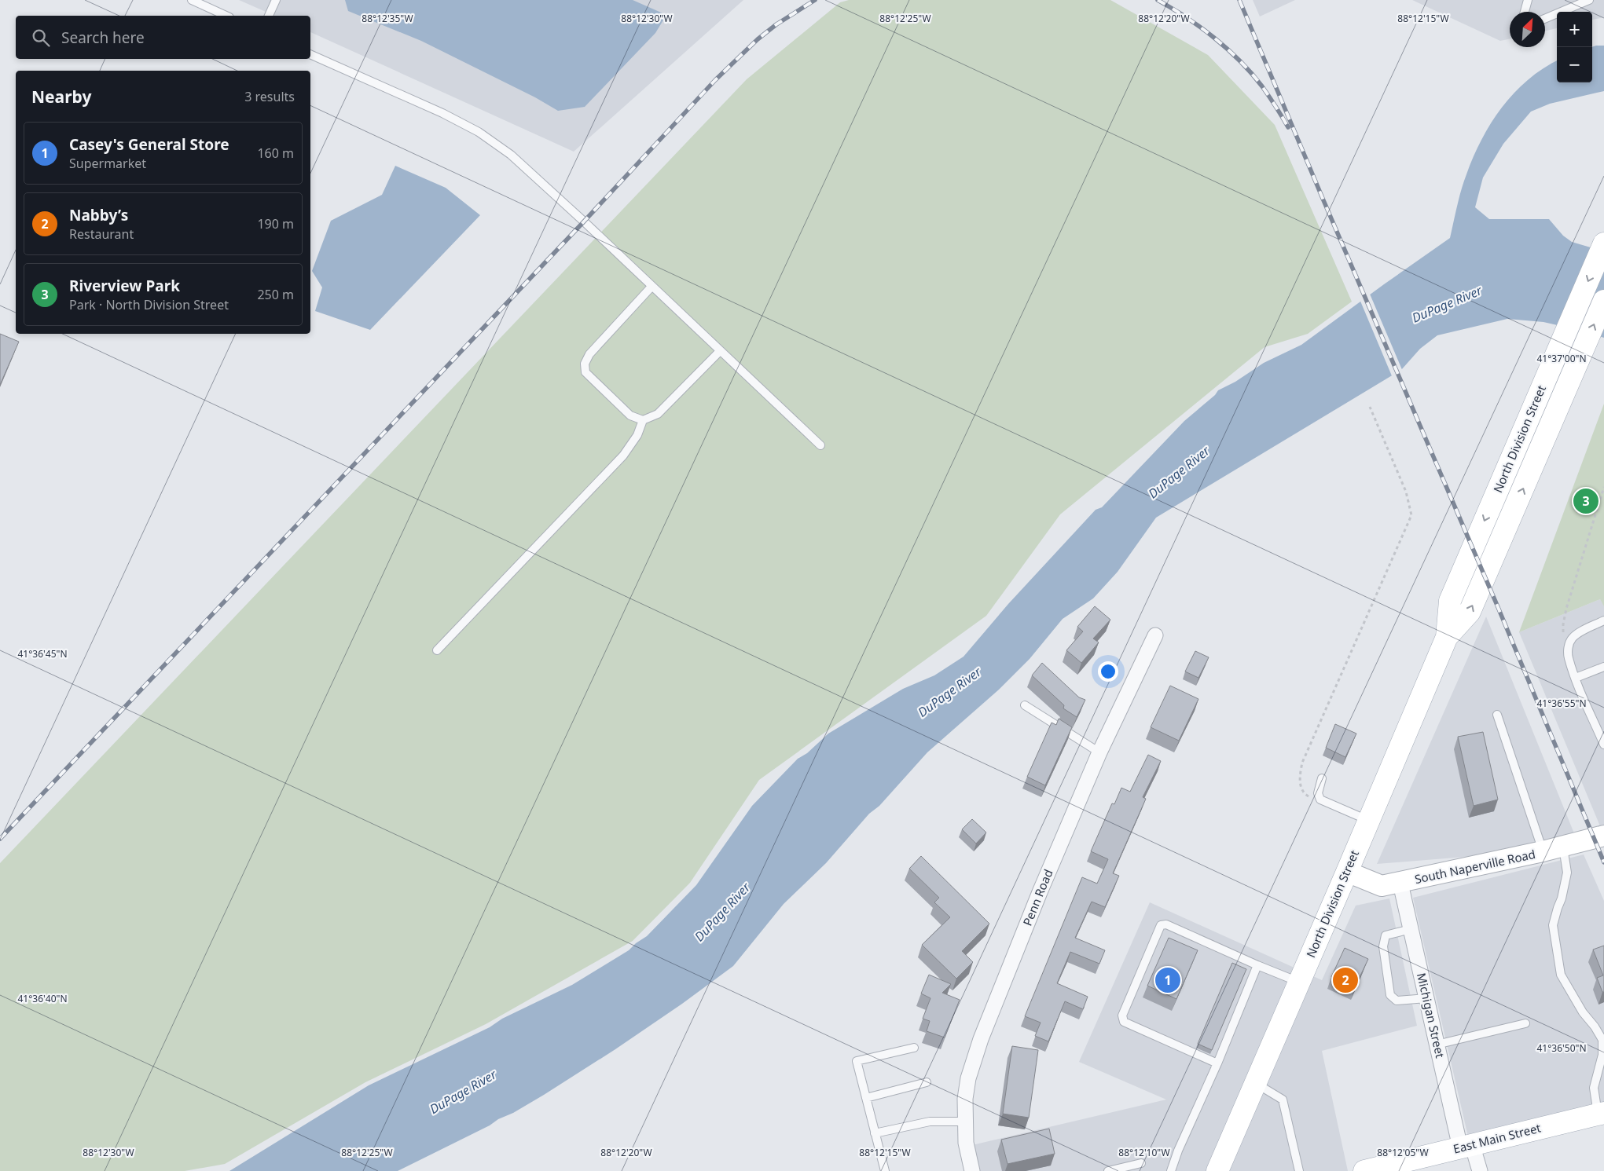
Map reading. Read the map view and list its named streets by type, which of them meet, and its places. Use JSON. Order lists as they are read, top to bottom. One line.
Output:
{"streets":{"main road":["North Division Street","South Naperville Road","East Main Street"],"street":["Penn Road","Michigan Street"]},"crossings":[["North Division Street","South Naperville Road"],["South Naperville Road","Michigan Street"],["Michigan Street","East Main Street"]],"water":["DuPage River"],"north":"top right","page":{"map_buttons":["+","−"],"search":"Search here","heading":["Nearby","3 results"],"list":[{"mark":"1","name":"Casey's General Store","note":"Supermarket","value":"160 m"},{"mark":"2","name":"Nabby’s","note":"Restaurant","value":"190 m"},{"mark":"3","name":"Riverview Park","note":"Park · North Division Street","value":"250 m"}],"pins":["3","1","2"]},"coordinates":["88°12'35\"W","88°12'30\"W","88°12'25\"W","88°12'20\"W","88°12'15\"W","41°37'00\"N","41°36'45\"N","41°36'55\"N","41°36'40\"N","41°36'50\"N","88°12'10\"W","88°12'05\"W"]}
